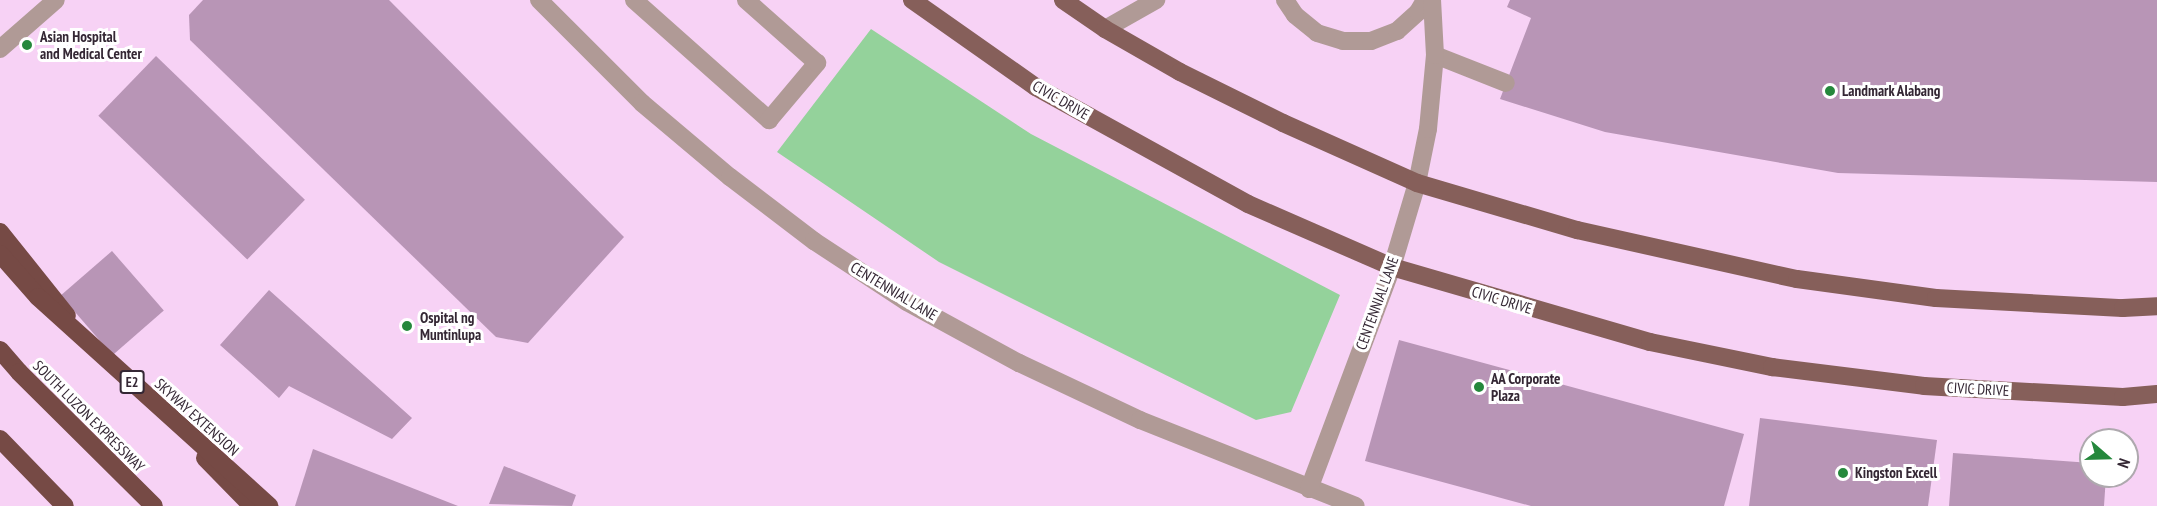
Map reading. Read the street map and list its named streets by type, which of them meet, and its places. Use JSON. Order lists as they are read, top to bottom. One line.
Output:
{"streets":{"highway":["E2","SOUTH LUZON EXPRESSWAY","SKYWAY EXTENSION"],"main road":["CIVIC DRIVE"],"street":["CENTENNIAL LANE"]},"crossings":[["CIVIC DRIVE","CENTENNIAL LANE"]],"places":["Asian Hospital and Medical Center","Landmark Alabang","Ospital ng Muntinlupa","AA Corporate Plaza","Kingston Excell"],"north":"right"}
